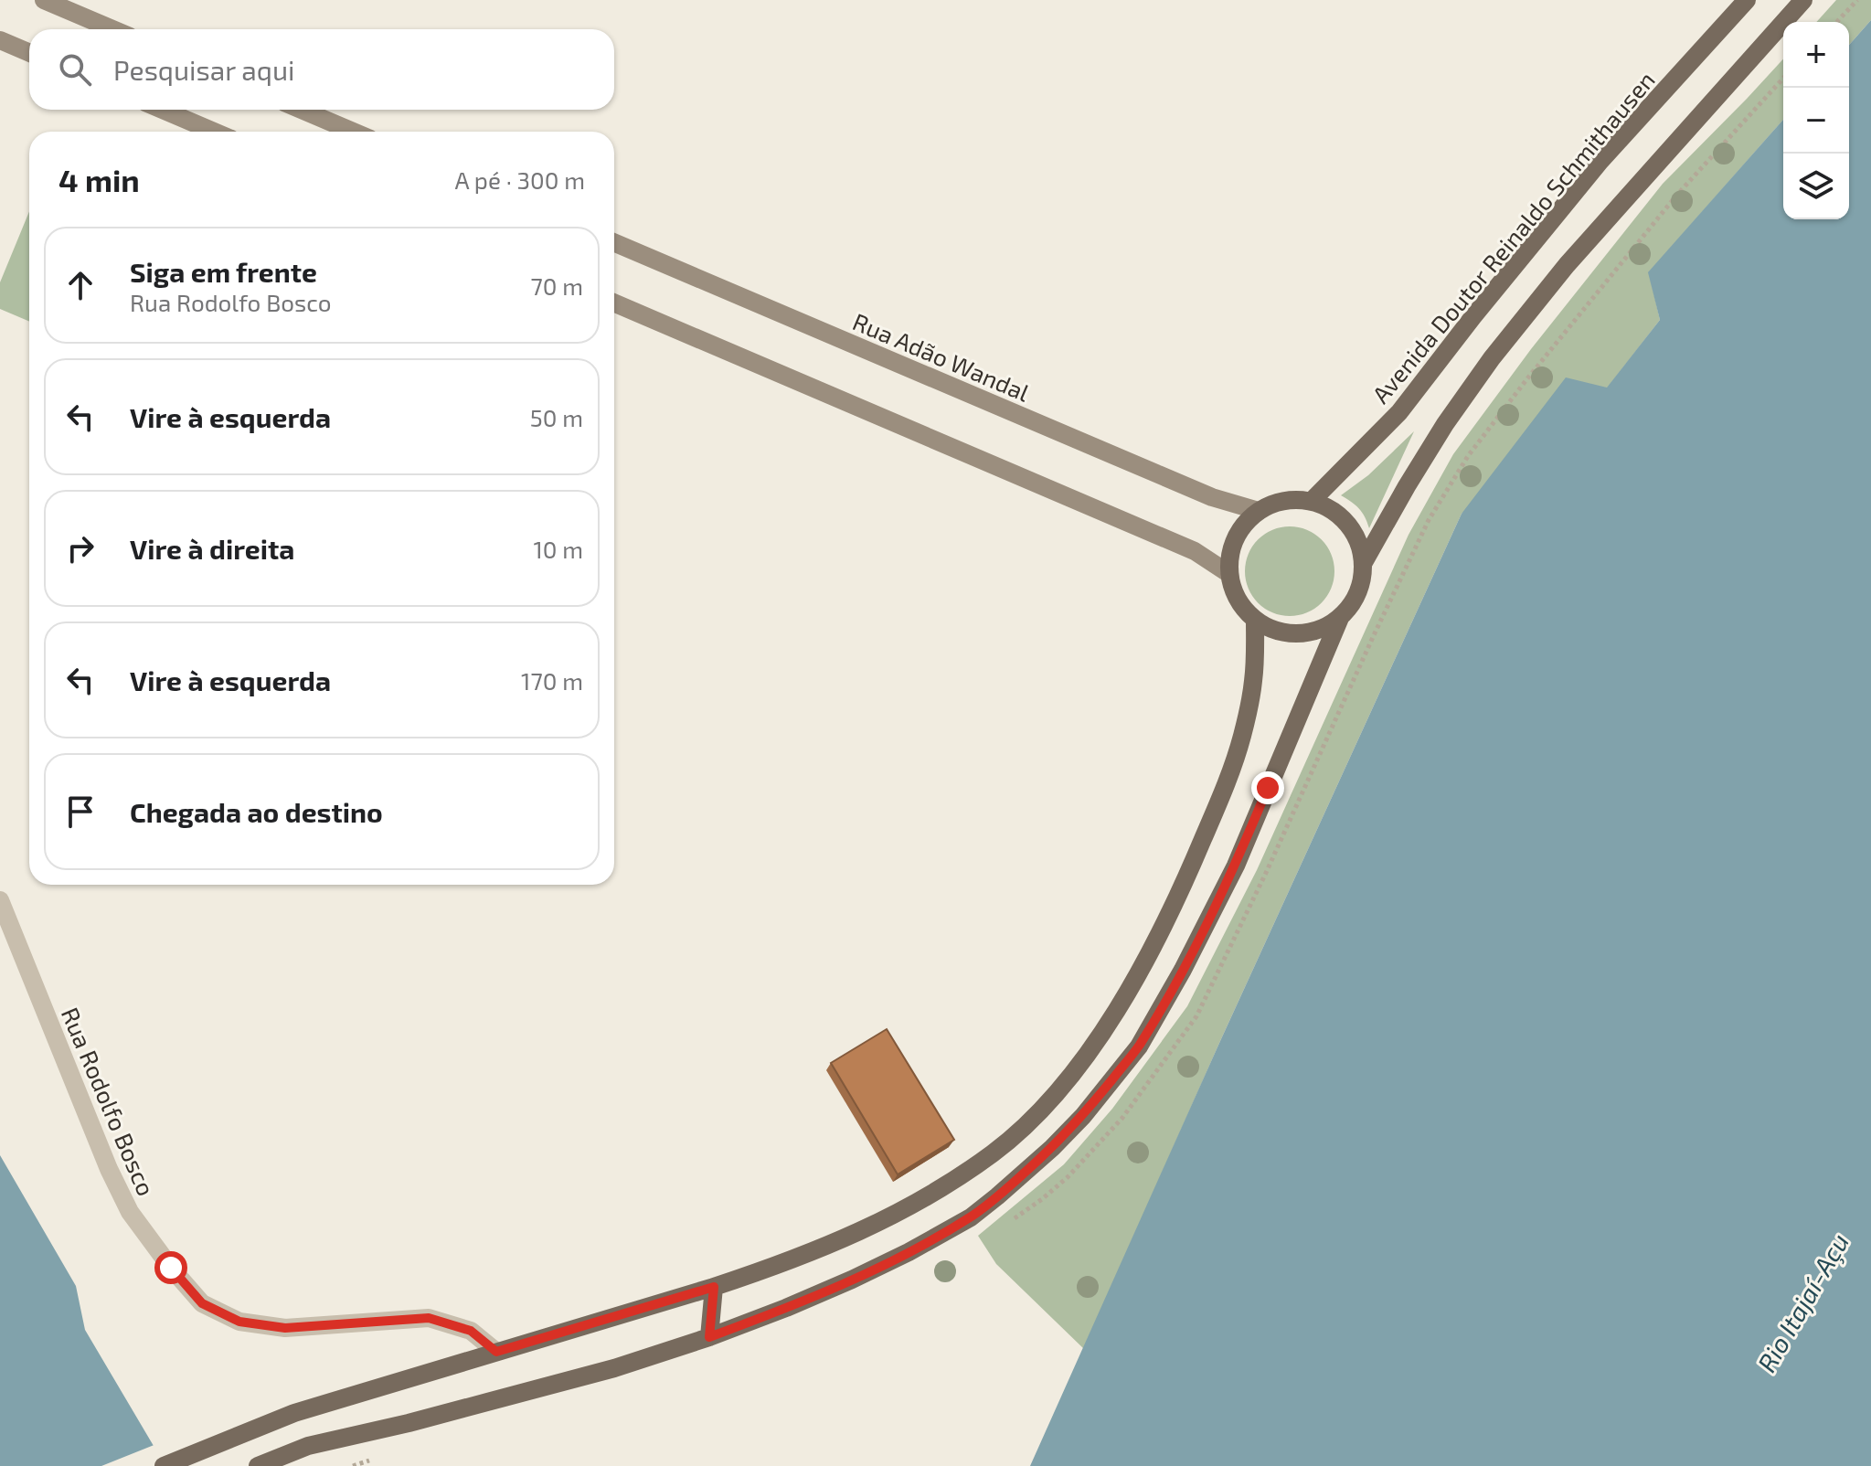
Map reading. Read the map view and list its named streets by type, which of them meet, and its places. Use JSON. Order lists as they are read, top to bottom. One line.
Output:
{"streets":{"main road":["Avenida Doutor Reinaldo Schmithausen","Rua Adão Wandal"],"street":["Rua Rodolfo Bosco"]},"crossings":[["Avenida Doutor Reinaldo Schmithausen","Rua Adão Wandal"]],"water":["Rio Itajaí-Açu"],"page":{"map_buttons":["+","−"],"search":"Pesquisar aqui","heading":["4 min","A pé · 300 m"],"list":[["Siga em frente","Rua Rodolfo Bosco","70 m"],["Vire à esquerda","50 m"],["Vire à direita","10 m"],["Vire à esquerda","170 m"],"Chegada ao destino"]}}
